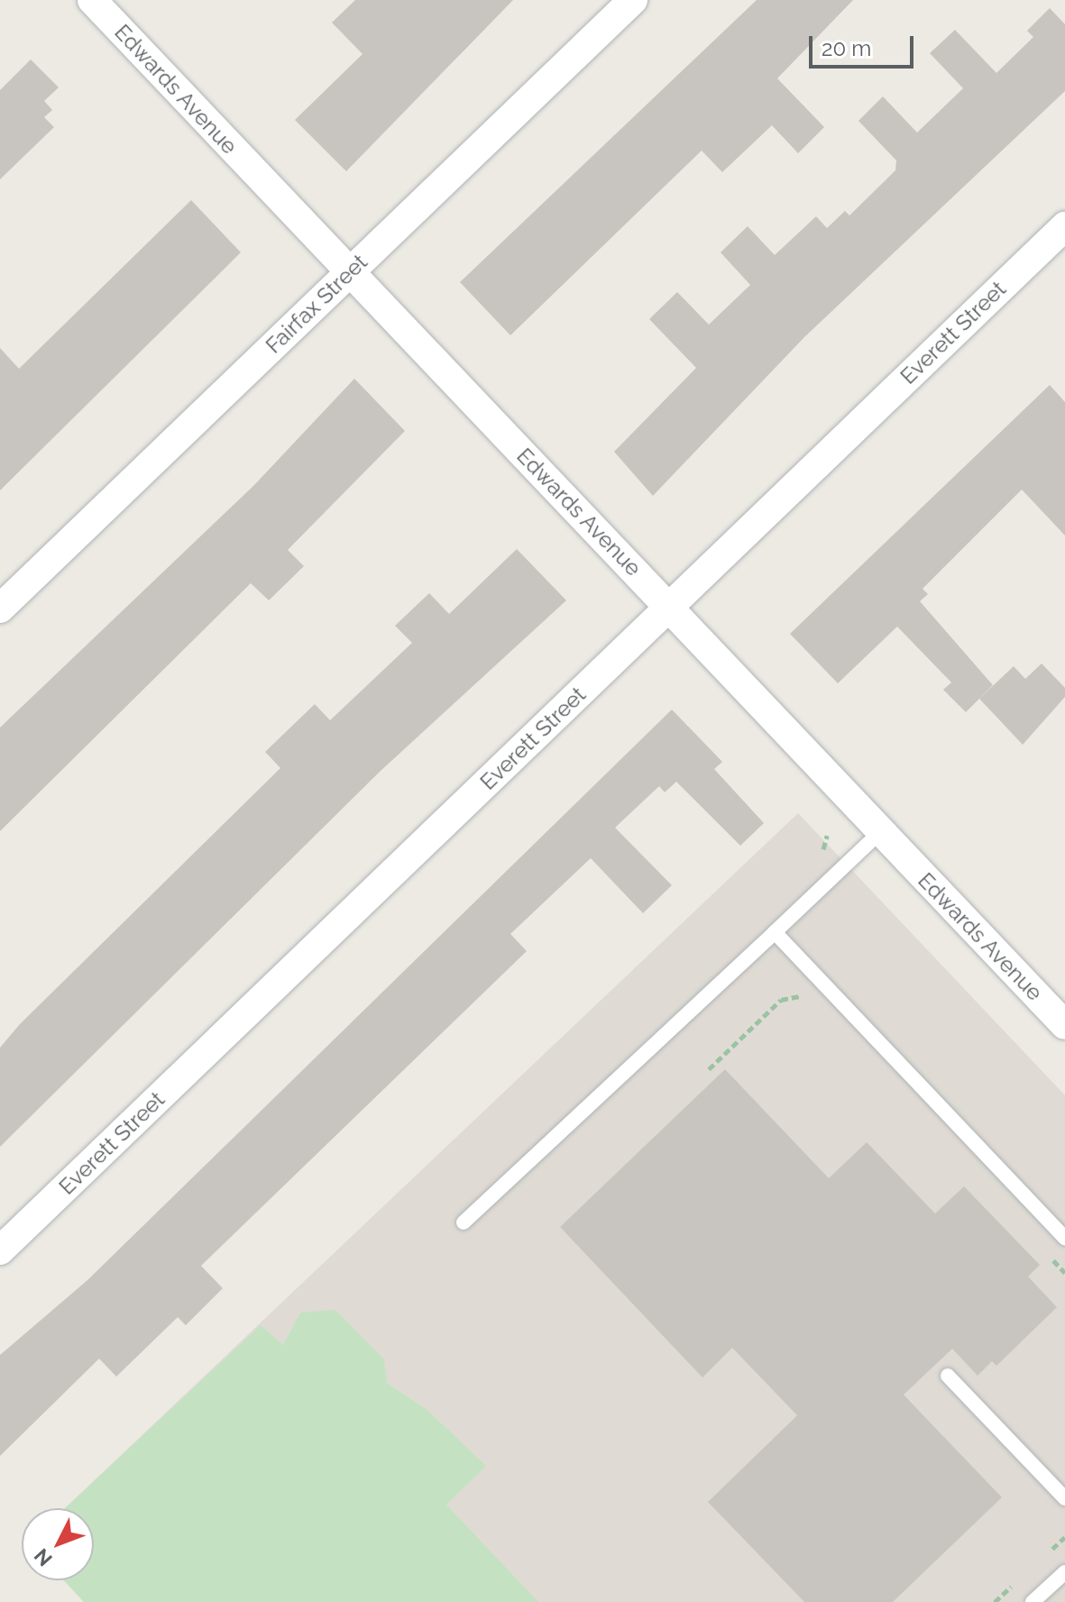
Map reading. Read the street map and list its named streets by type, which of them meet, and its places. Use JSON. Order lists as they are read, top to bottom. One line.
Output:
{"streets":{"street":["Edwards Avenue","Fairfax Street","Everett Street"]},"crossings":[["Edwards Avenue","Fairfax Street"],["Edwards Avenue","Everett Street"]],"scale_bar":"20 m","north":"bottom left"}
